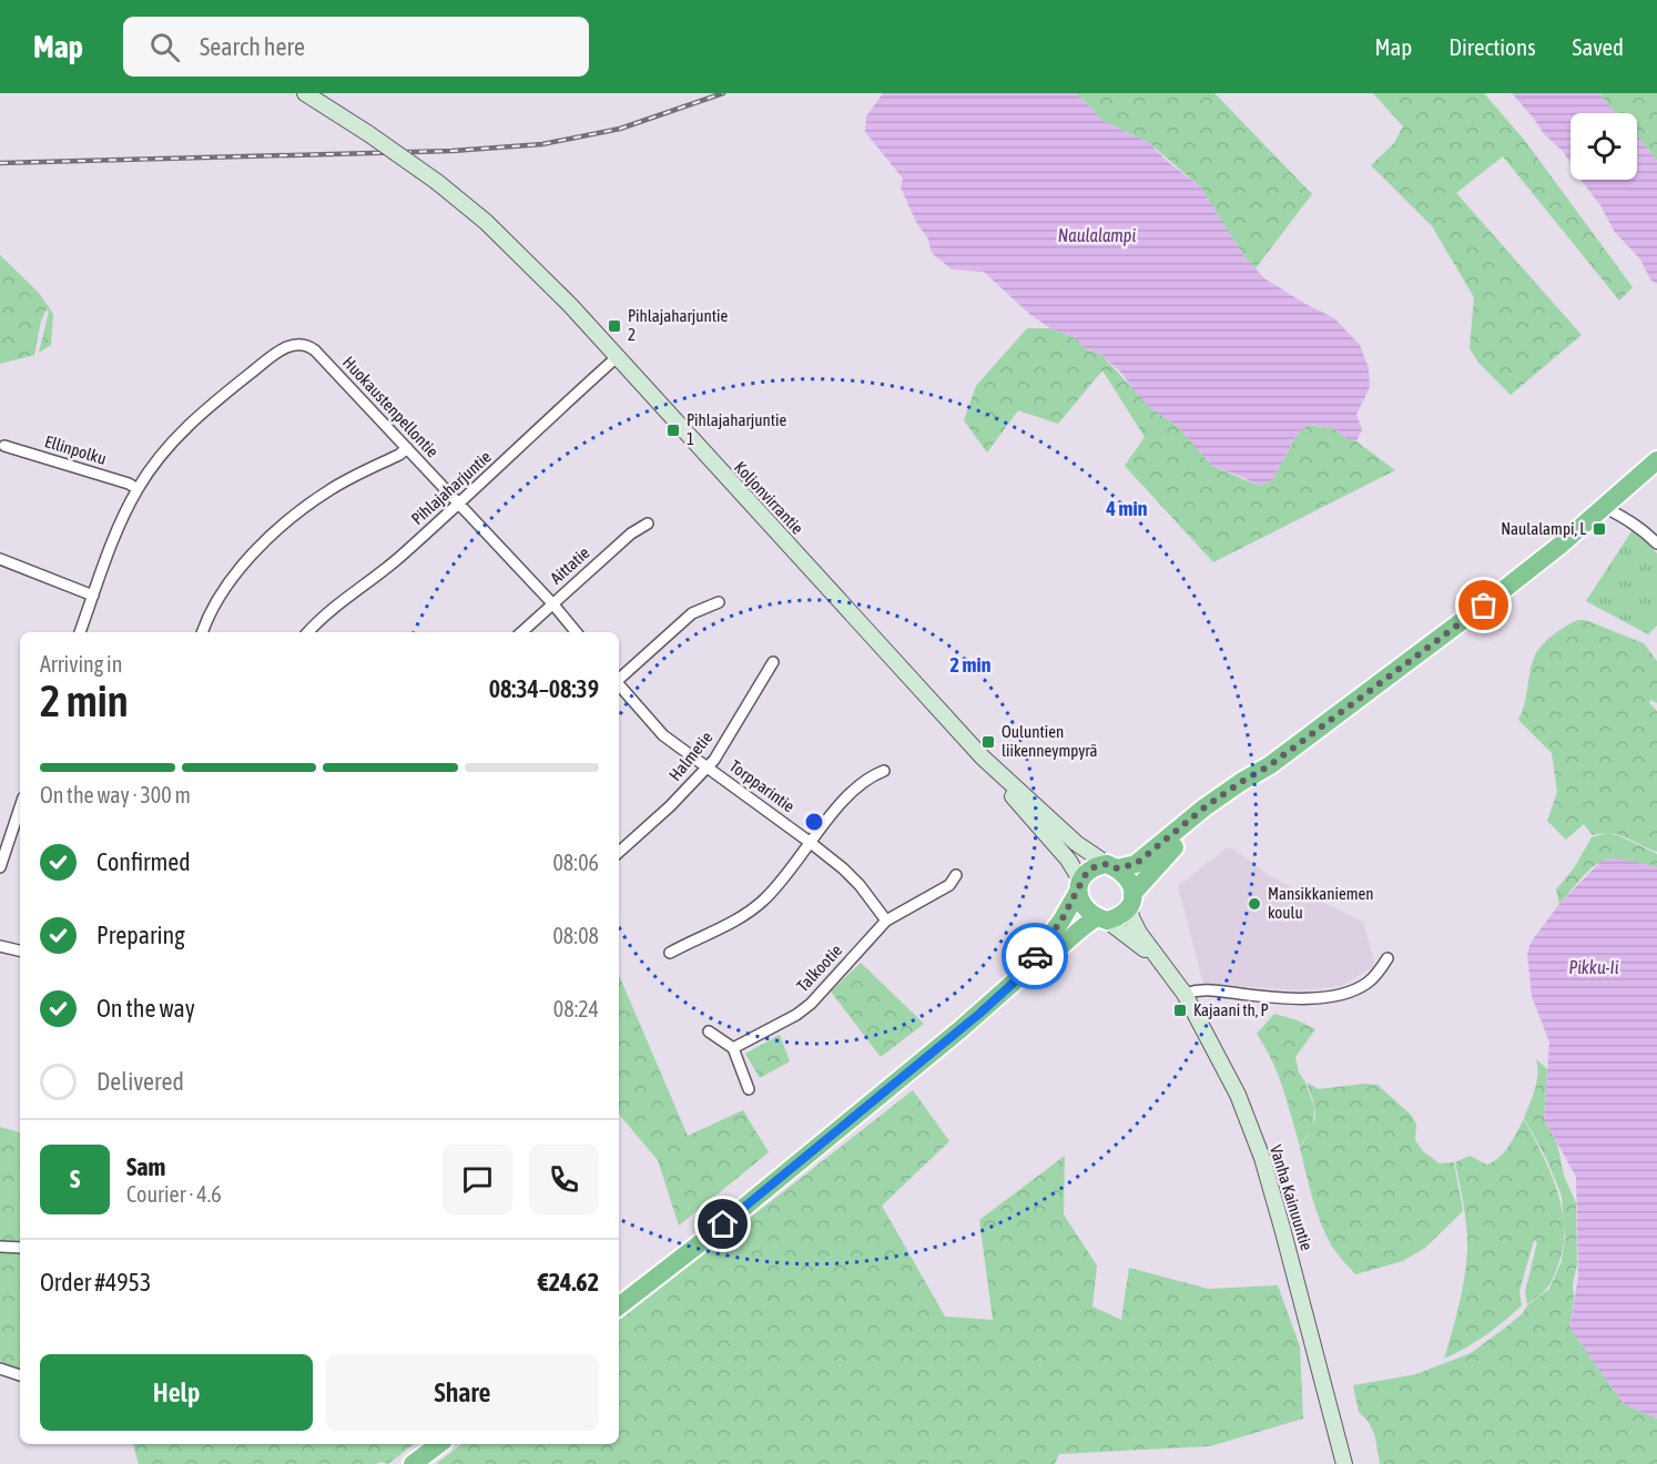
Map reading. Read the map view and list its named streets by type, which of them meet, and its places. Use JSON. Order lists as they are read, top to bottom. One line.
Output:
{"streets":{"main road":["Koljonvirrantie","Vanha Kainuuntie"],"street":["Huokaustenpellontie","Ellinpolku","Pihlajaharjuntie","Aittatie","Halmetie","Torpparintie","Talkootie"]},"crossings":[["Huokaustenpellontie","Ellinpolku"],["Huokaustenpellontie","Pihlajaharjuntie"],["Pihlajaharjuntie","Koljonvirrantie"],["Koljonvirrantie","Vanha Kainuuntie"],["Halmetie","Torpparintie"],["Torpparintie","Talkootie"]],"water":["Naulalampi","Pikku-Ii"],"places":{"transit":["Pihlajaharjuntie 2","Pihlajaharjuntie 1","Naulalampi, L","Ouluntien liikenneympyrä","Kajaani th, P"],"other":["Mansikkaniemen koulu"]},"page":{"header":"Map","search":"Search here","nav":["Map","Directions","Saved"],"heading":["2 min","Arriving in","08:34–08:39"],"panel":["Sam","Courier · 4.6","Order #4953","€24.62"],"bar":"On the way · 300 m","list":[["Confirmed","08:06"],["Preparing","08:08"],["On the way","08:24"],"Delivered"],"round":"S","buttons":["Help","Share"]},"rings":["4 min","2 min"]}
